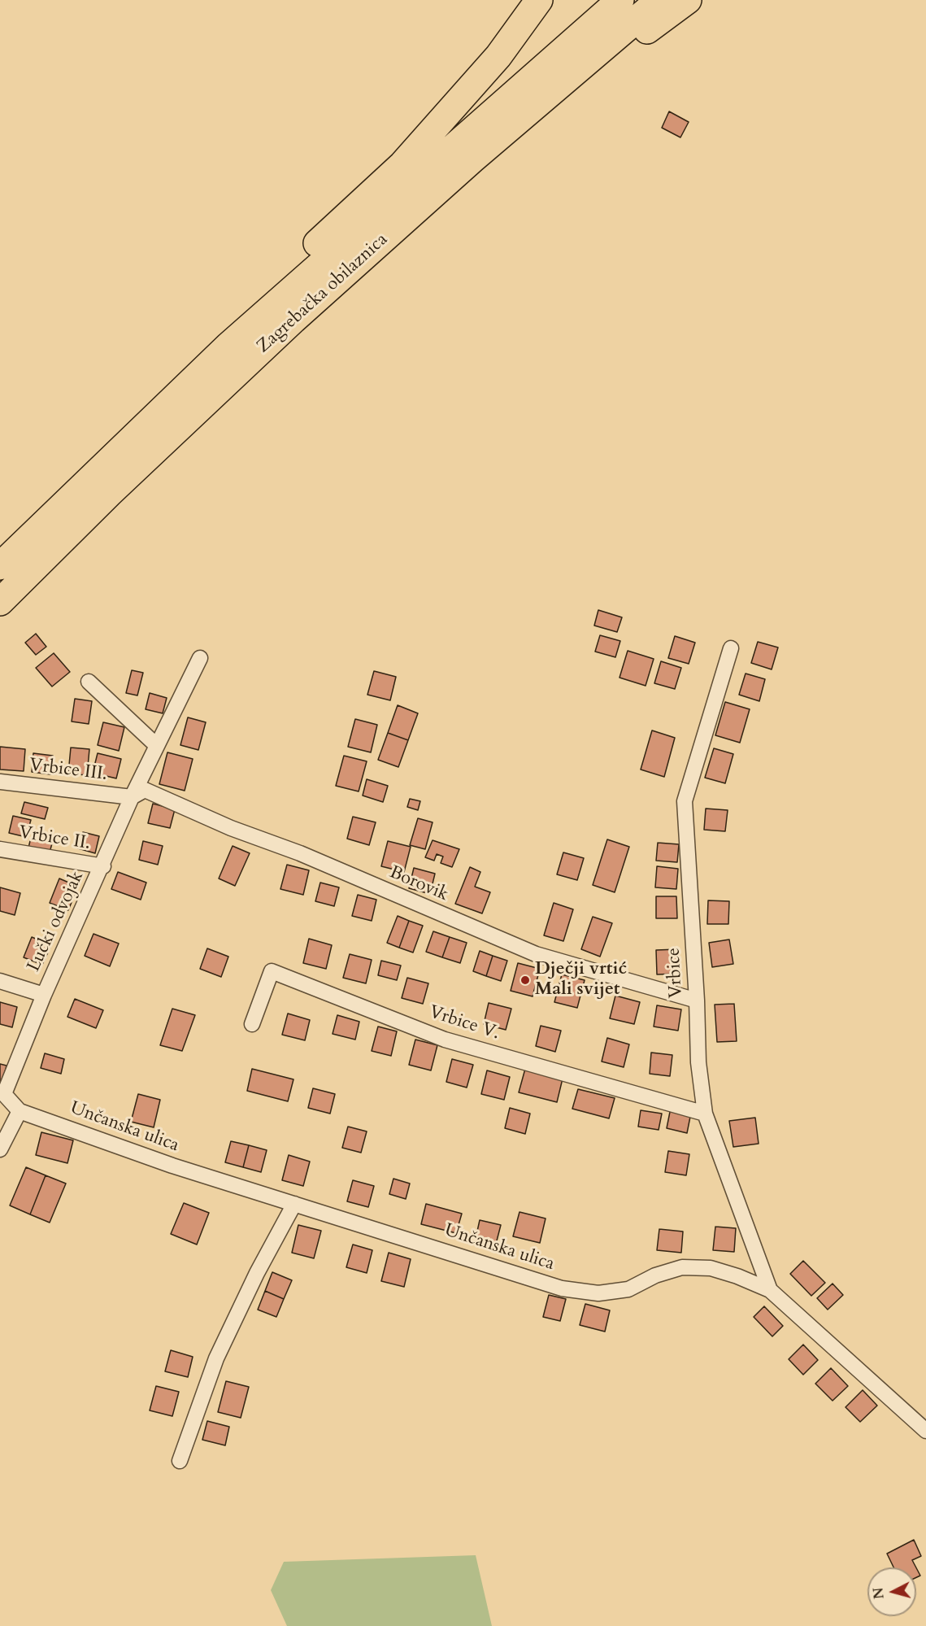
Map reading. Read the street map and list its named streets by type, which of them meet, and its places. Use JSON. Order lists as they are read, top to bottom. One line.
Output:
{"streets":{"highway":["Zagrebačka obilaznica"],"street":["Vrbice III.","Vrbice II.","Borovik","Lučki odvojak","Vrbice","Vrbice V.","Unčanska ulica"]},"crossings":[["Vrbice III.","Borovik"],["Vrbice III.","Lučki odvojak"],["Vrbice II.","Lučki odvojak"],["Borovik","Lučki odvojak"],["Borovik","Vrbice"],["Lučki odvojak","Unčanska ulica"],["Vrbice","Vrbice V."],["Vrbice","Unčanska ulica"]],"places":["Dječji vrtić Mali svijet"],"north":"left"}
